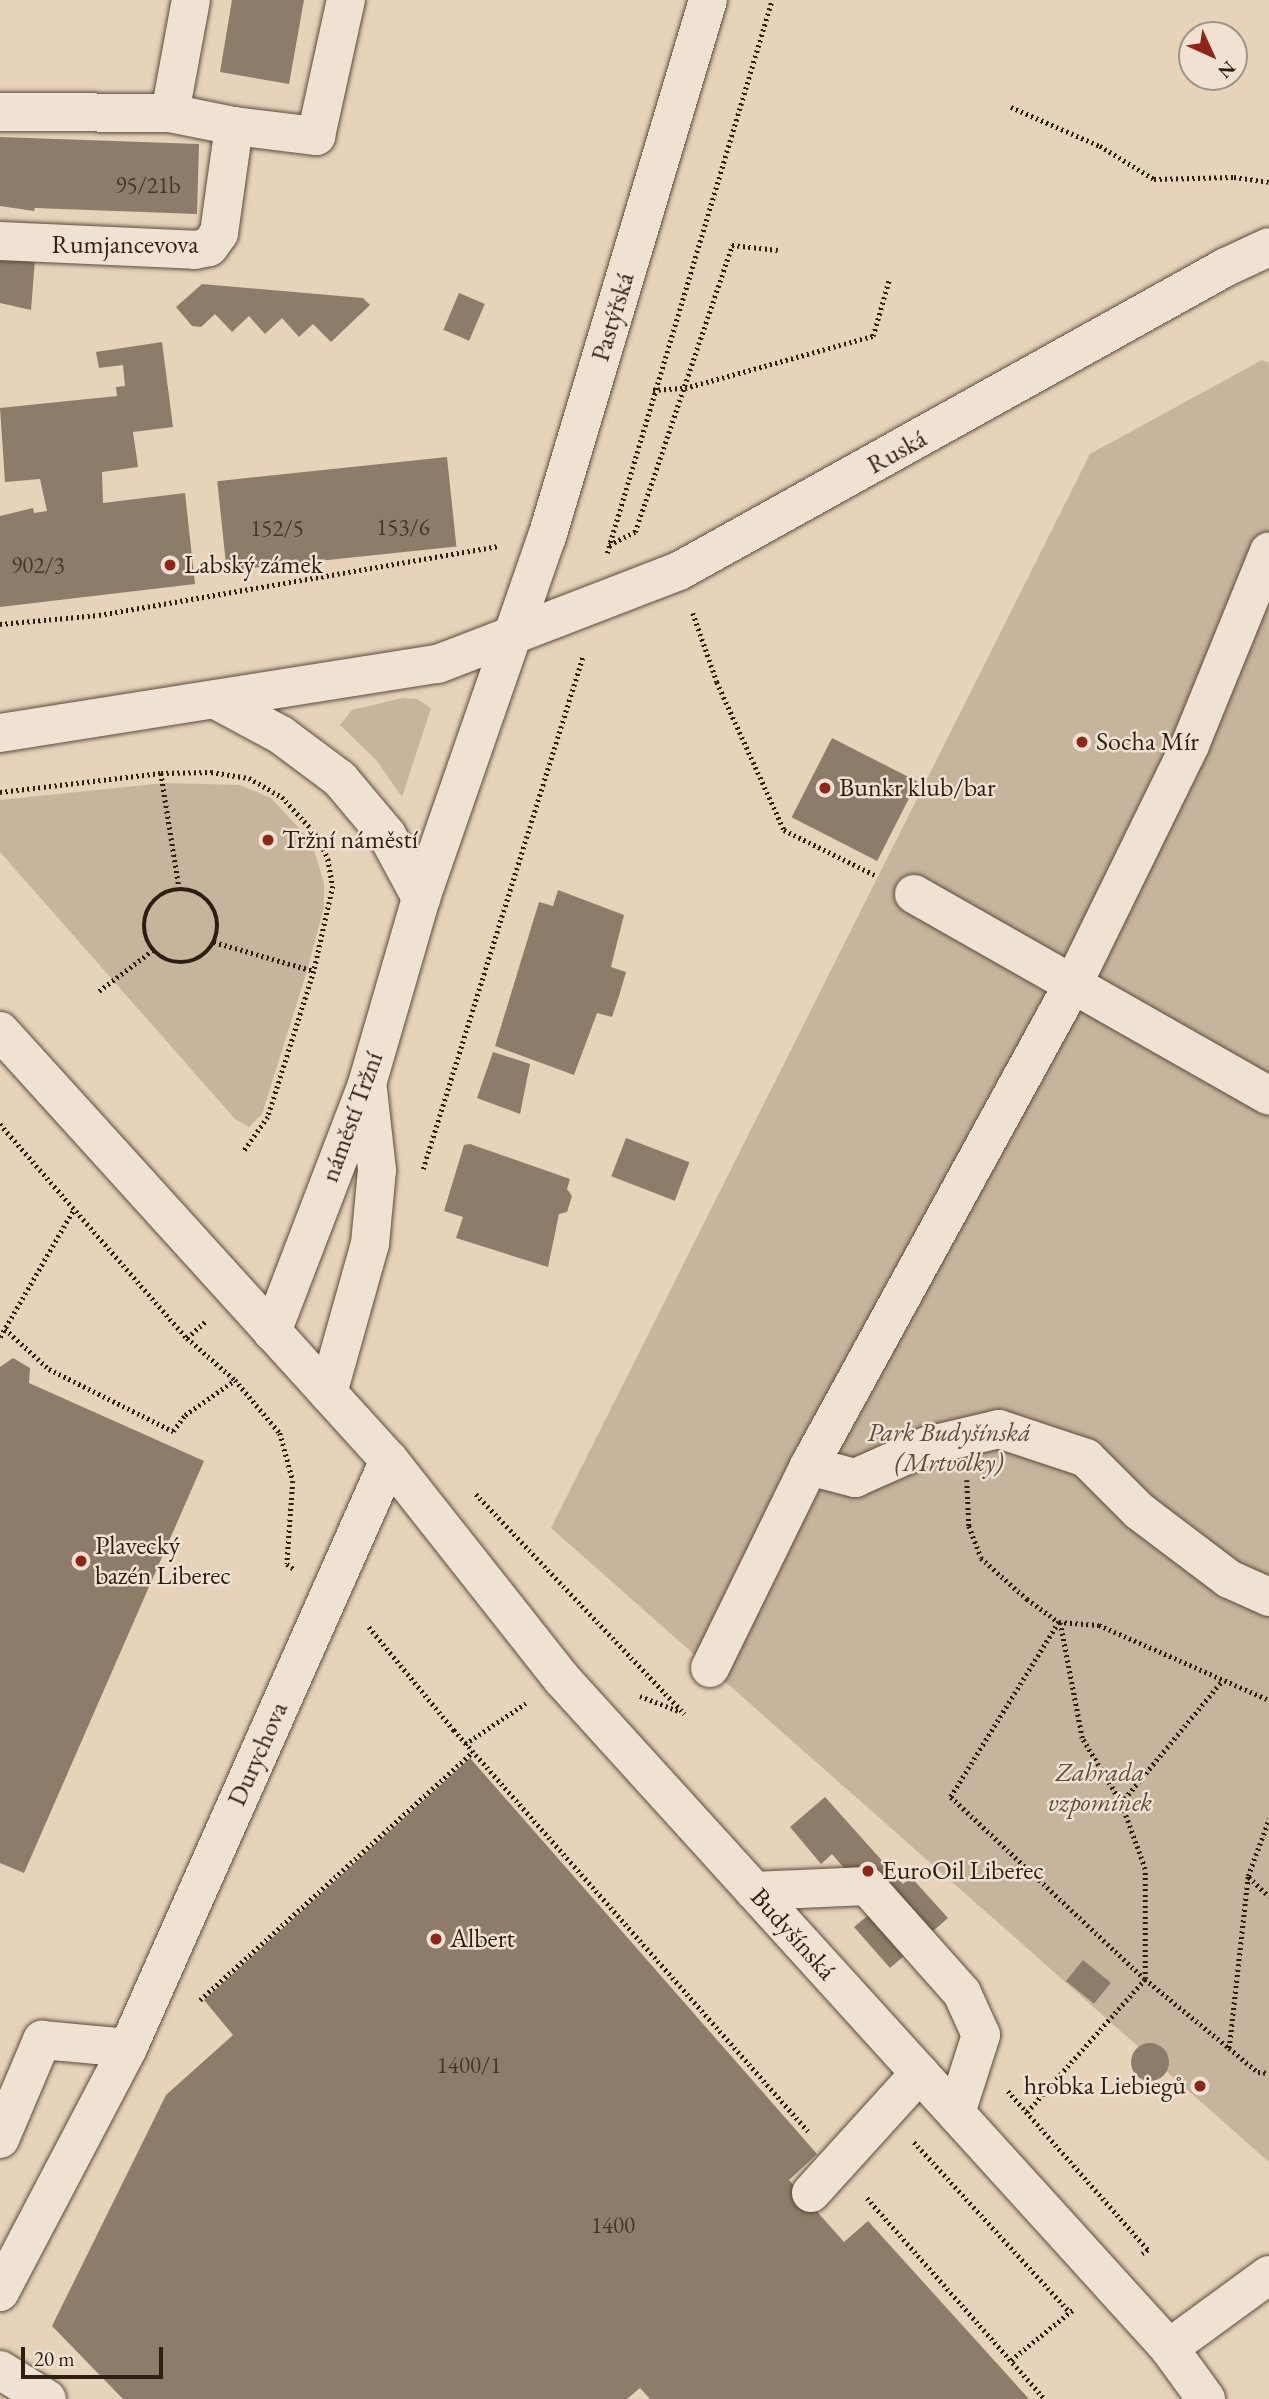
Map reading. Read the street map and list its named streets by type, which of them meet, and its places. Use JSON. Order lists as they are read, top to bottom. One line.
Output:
{"streets":{"street":["Rumjancevova","Pastýřská","Ruská","náměstí Tržní","Durychova","Budyšínská"]},"crossings":[["Pastýřská","Ruská"],["Pastýřská","náměstí Tržní"],["Ruská","náměstí Tržní"],["Durychova","Budyšínská"]],"parks":["Park Budyšínská (Mrtvolky)","Zahrada vzpomínek"],"places":["Labský zámek","Socha Mír","Bunkr klub/bar","Tržní náměstí","Plavecký bazén Liberec","EuroOil Liberec","Albert","hrobka Liebiegů"],"house_numbers":["95/21b","153/6","152/5","902/3","1400/1","1400"],"scale_bar":"20 m","north":"bottom right"}
